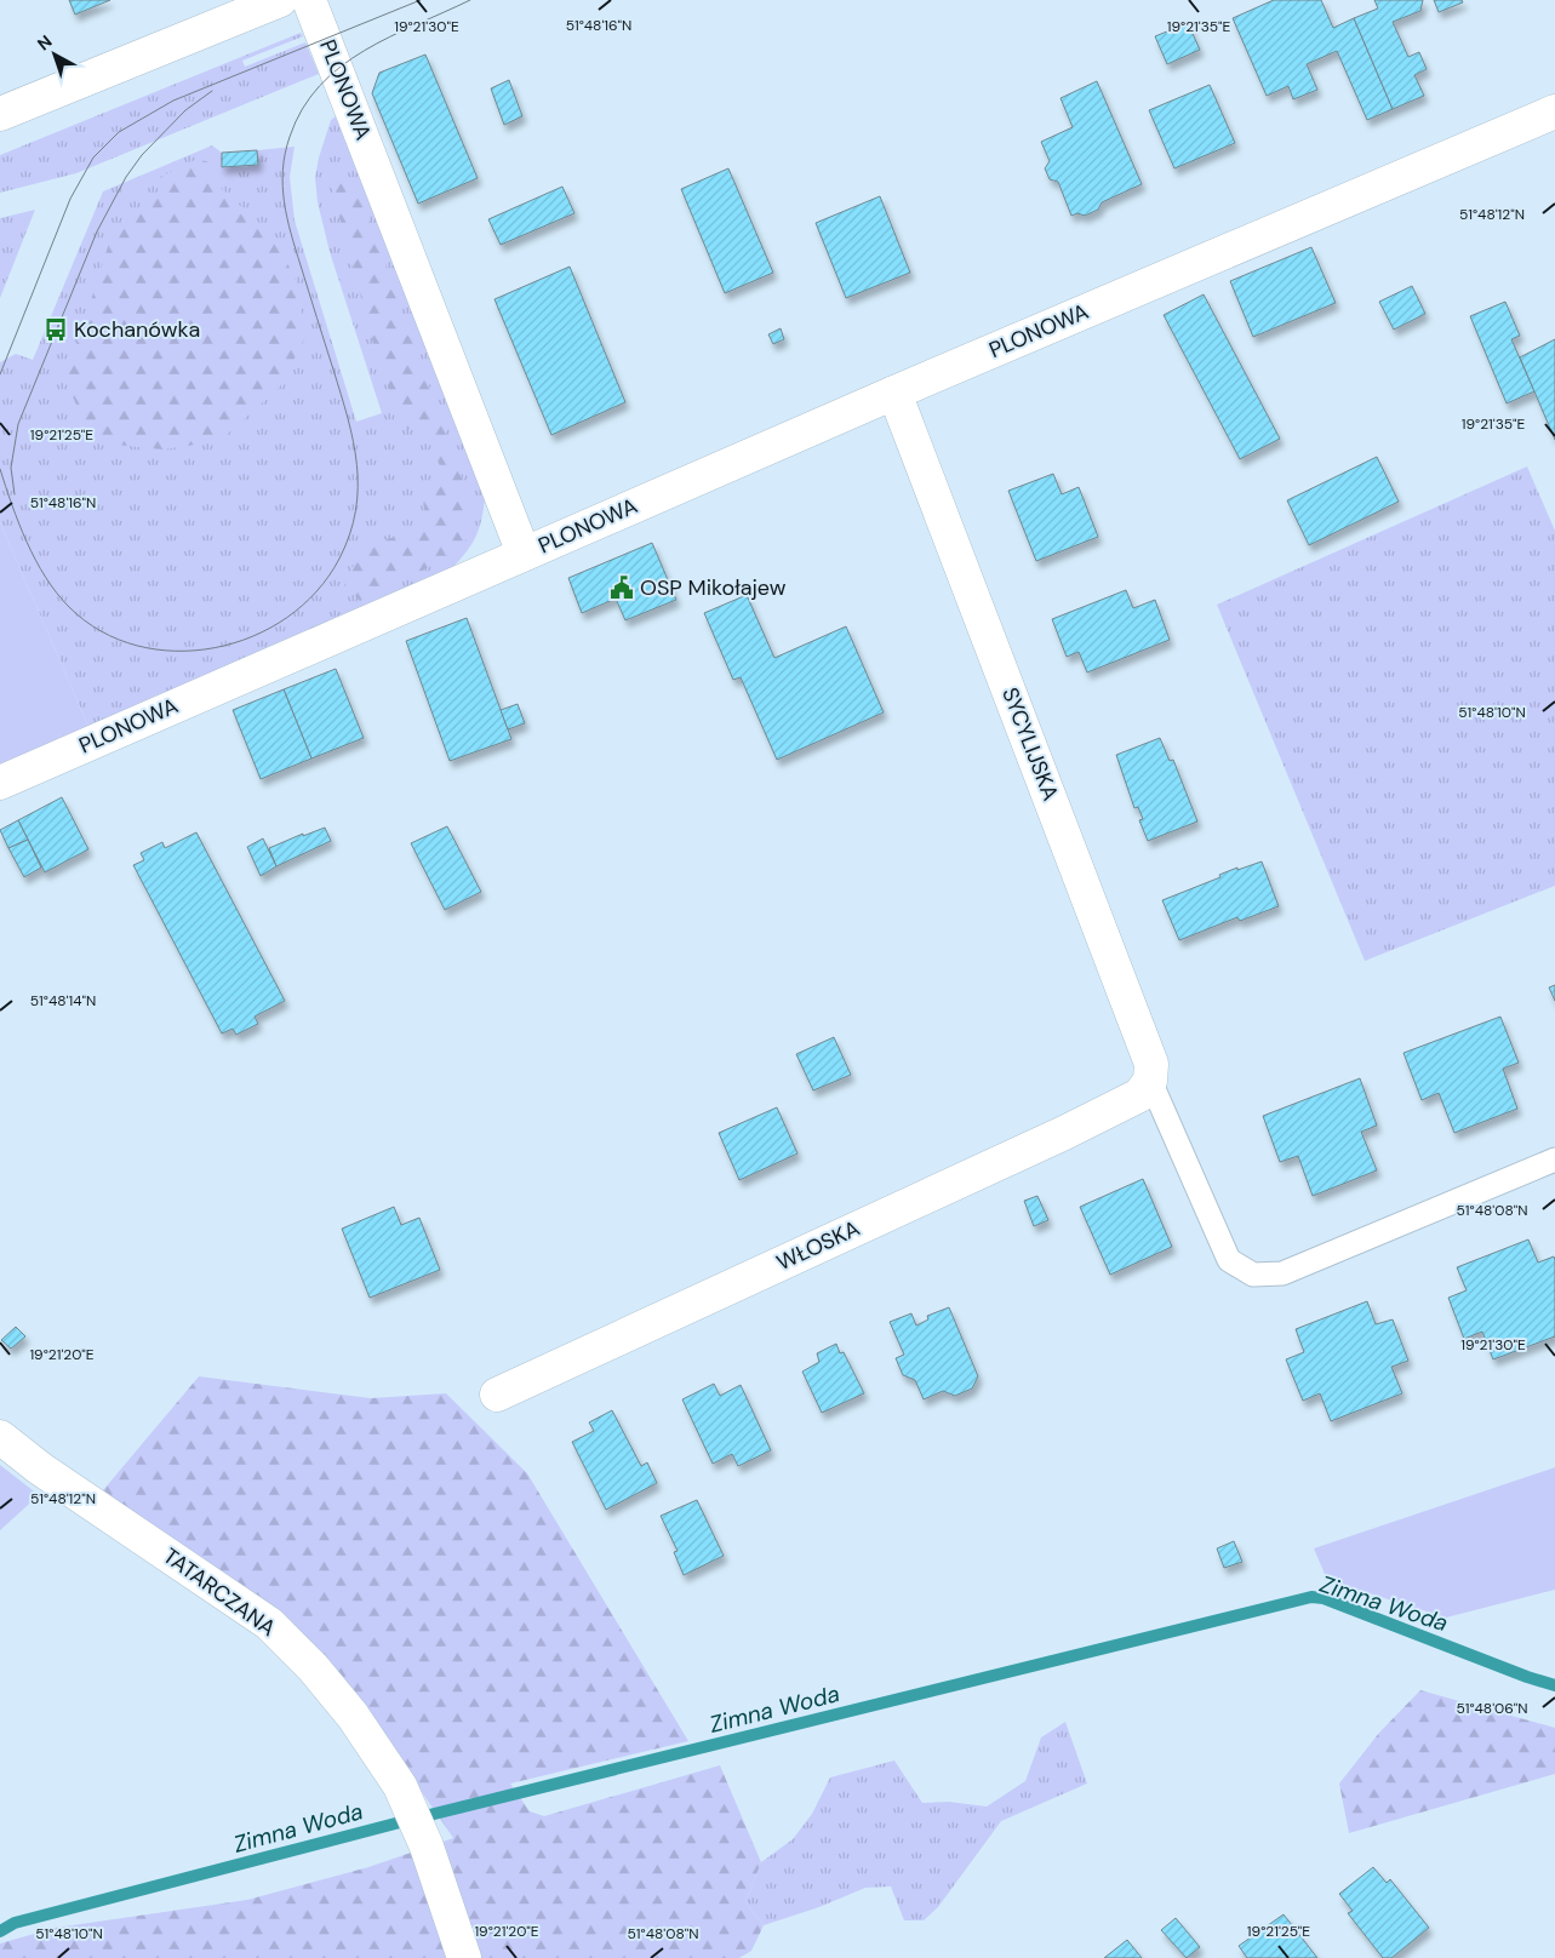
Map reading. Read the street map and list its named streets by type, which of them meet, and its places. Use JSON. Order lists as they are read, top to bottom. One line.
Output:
{"streets":{"street":["PLONOWA","SYCYLIJSKA","WŁOSKA","TATARCZANA"]},"crossings":[["PLONOWA","SYCYLIJSKA"],["SYCYLIJSKA","WŁOSKA"]],"water":["Zimna Woda"],"places":{"bus stop":["Kochanówka"],"public building":["OSP Mikołajew"]},"north":"top left","coordinates":["51°48'16\"N","19°21'35\"E","19°21'30\"E","51°48'12\"N","19°21'25\"E","51°48'10\"N","51°48'14\"N","51°48'08\"N","19°21'20\"E","51°48'06\"N"]}
